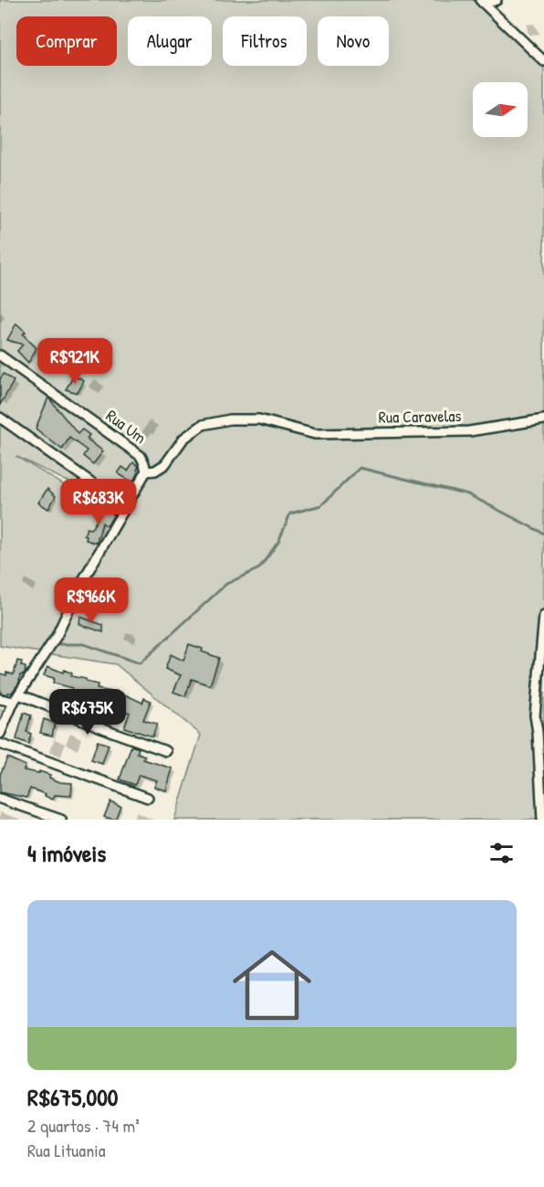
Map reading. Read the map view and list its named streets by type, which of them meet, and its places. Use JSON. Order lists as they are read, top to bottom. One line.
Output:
{"streets":{"street":["Rua Caravelas","Rua Um"]},"crossings":[["Rua Caravelas","Rua Um"]],"north":"right","page":{"chip":["Comprar","Alugar","Filtros","Novo"],"price":["R$921K","R$683K","R$966K","R$675K"],"heading":"4 imóveis","list":[{"name":"R$675,000","note":"2 quartos · 74 m² · Rua Lituania"}]}}
